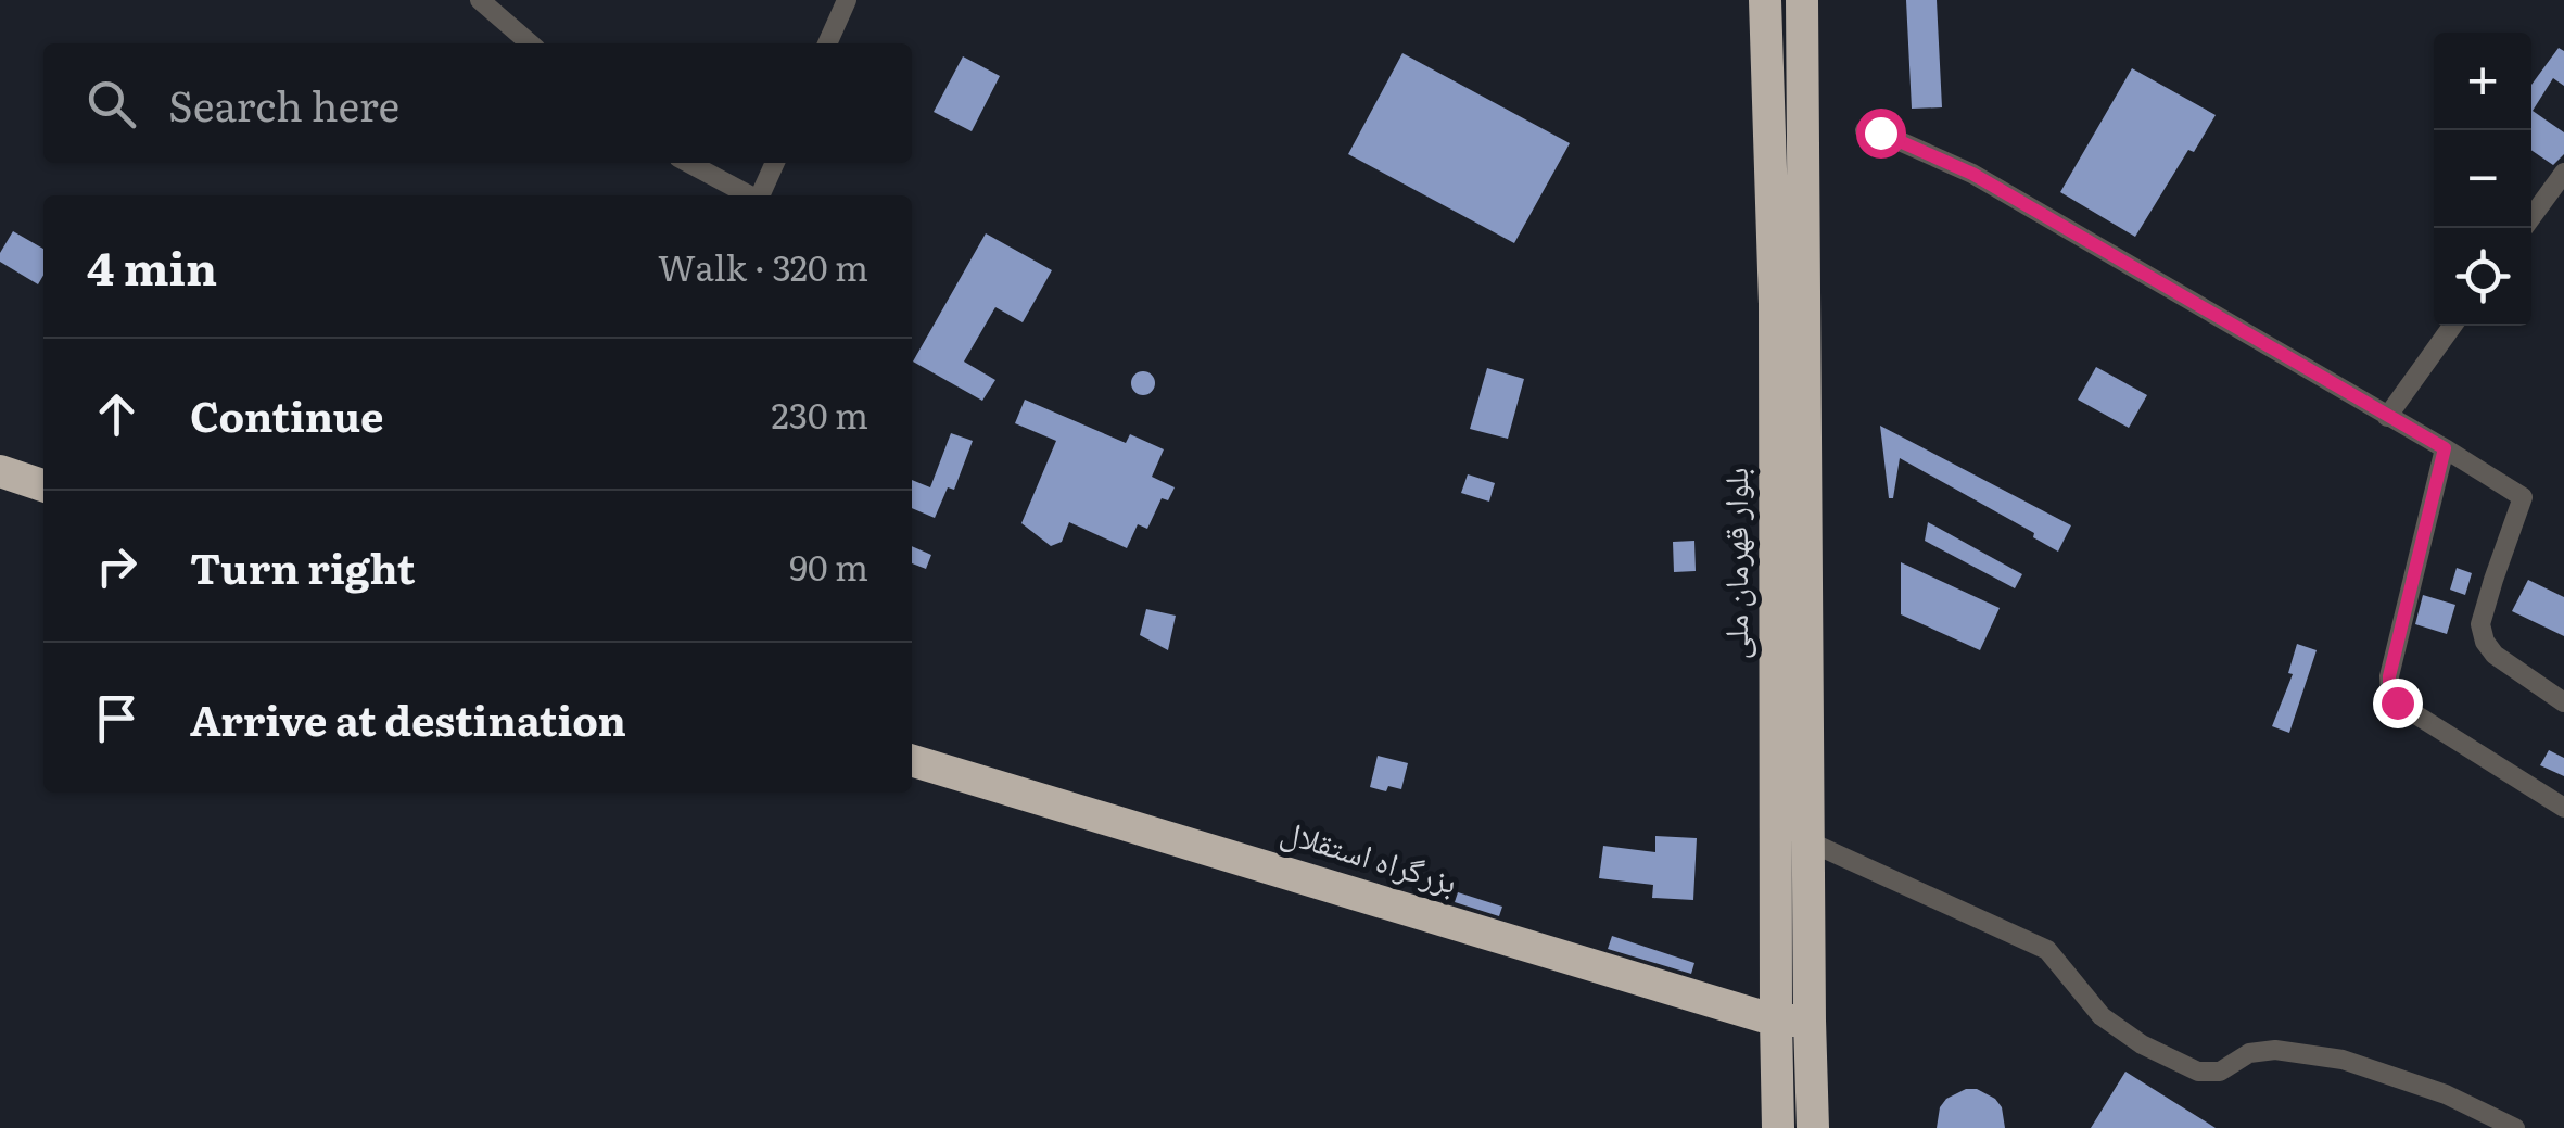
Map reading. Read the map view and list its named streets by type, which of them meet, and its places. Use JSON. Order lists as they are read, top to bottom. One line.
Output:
{"streets":{"highway":["بلوار قهرمان ملی","بزرگراه استقلال"]},"crossings":[["بلوار قهرمان ملی","بزرگراه استقلال"]],"page":{"map_buttons":["+","−"],"search":"Search here","heading":["4 min","Walk · 320 m"],"list":[["Continue","230 m"],["Turn right","90 m"],"Arrive at destination"]}}
